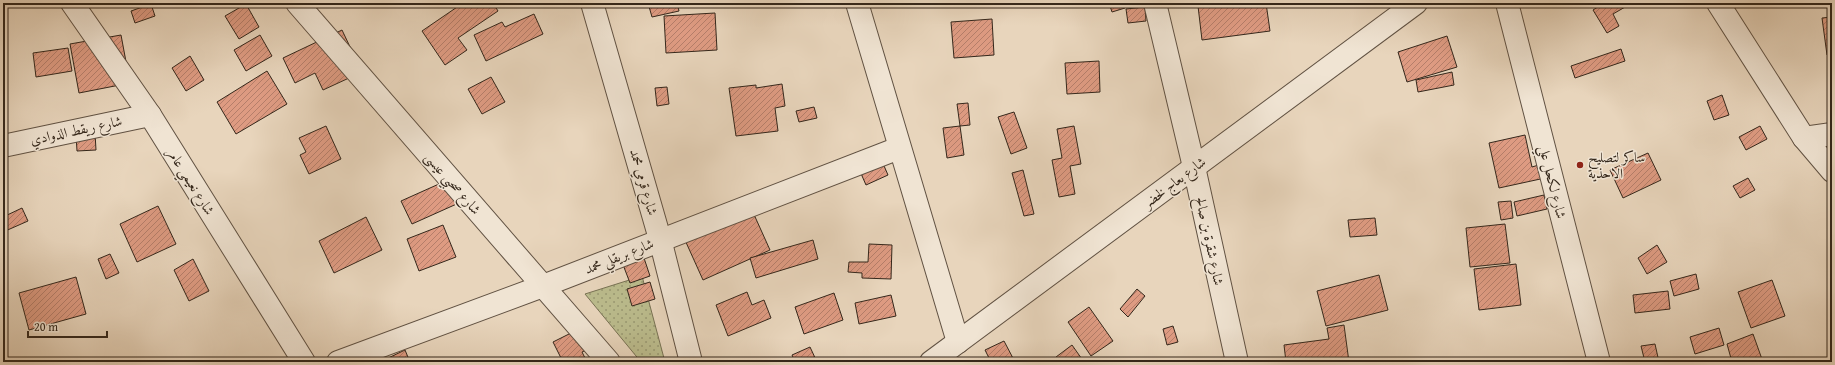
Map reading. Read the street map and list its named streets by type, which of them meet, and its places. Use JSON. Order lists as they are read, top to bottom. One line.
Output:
{"streets":{"street":["شارع ريقط الذوادي","شارع نعيمي عامر","شارع قرمي محمد","شارع بعاج لخضر","شارع لكحل علي","شارع صحبي عيسى","شارع شقرة بن صالح","شارع بريقلي محمد"]},"crossings":[["شارع ريقط الذوادي","شارع نعيمي عامر"],["شارع قرمي محمد","شارع بريقلي محمد"],["شارع بعاج لخضر","شارع شقرة بن صالح"],["شارع صحبي عيسى","شارع بريقلي محمد"]],"places":["ساكر لتصليح الاحذية"],"scale_bar":"20 m"}
